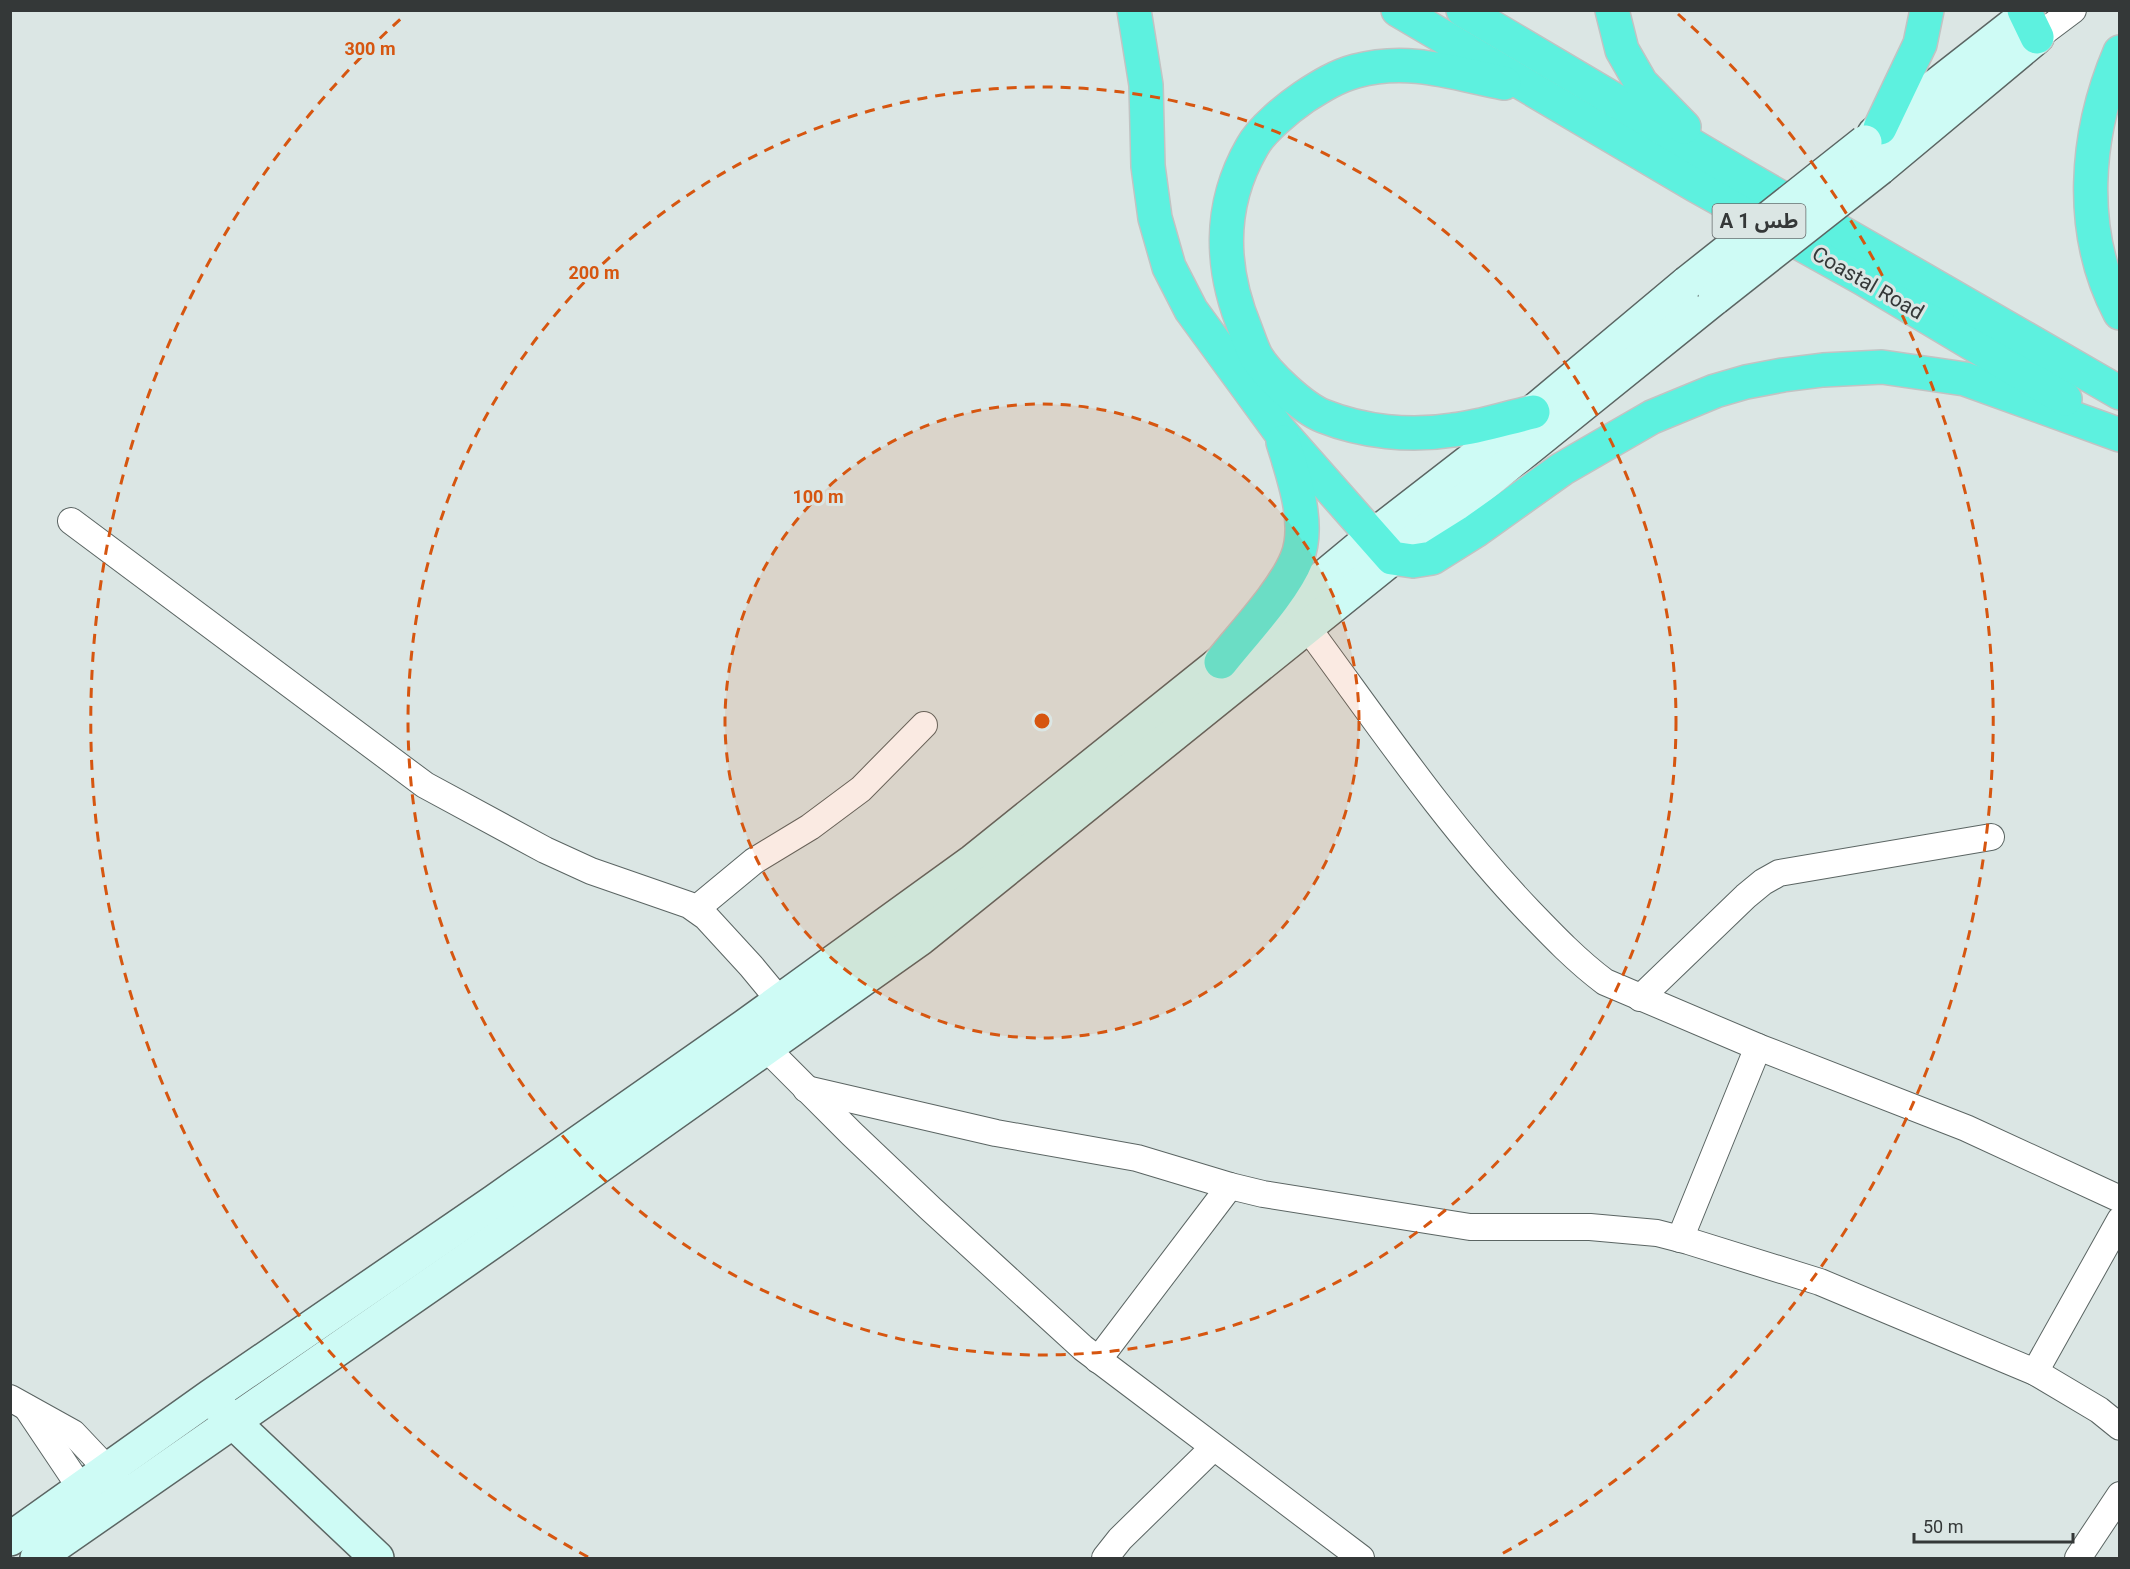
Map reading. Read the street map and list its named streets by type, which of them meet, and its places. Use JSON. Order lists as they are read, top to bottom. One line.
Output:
{"streets":{"highway":["A 1 طس","Coastal Road"]},"scale_bar":"50 m","rings":["300 m","200 m","100 m"]}
